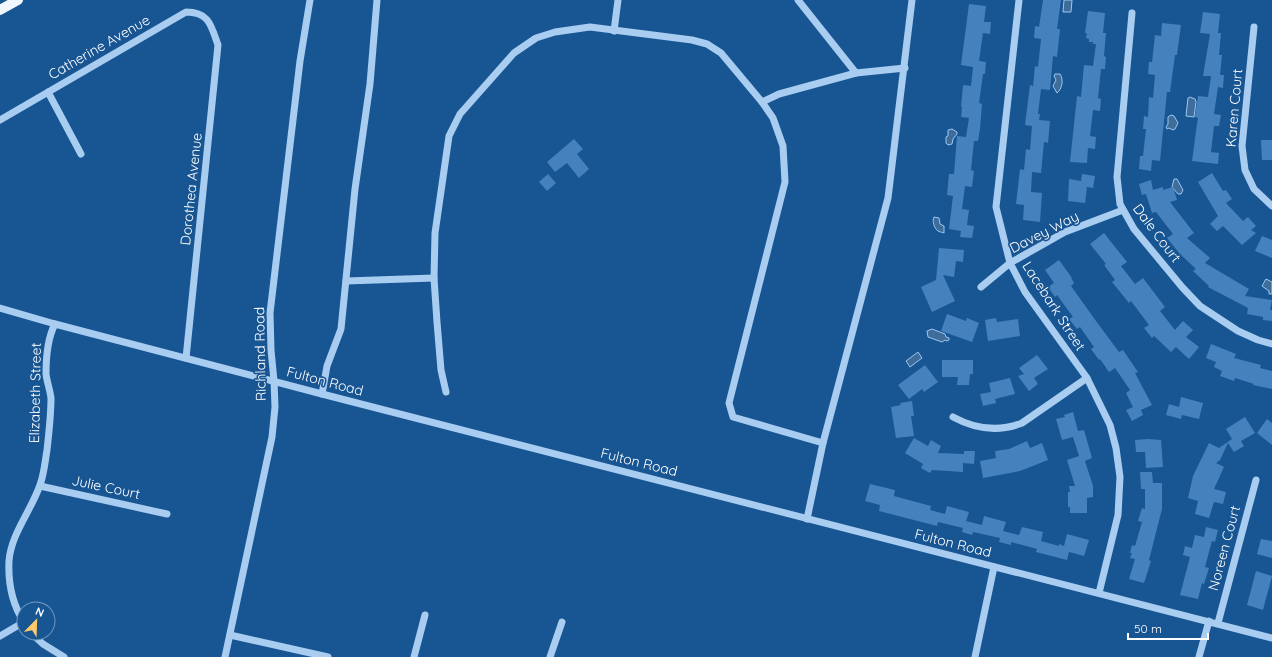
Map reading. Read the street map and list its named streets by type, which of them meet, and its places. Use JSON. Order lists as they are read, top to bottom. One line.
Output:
{"streets":{"street":["Catherine Avenue","Karen Court","Dorothea Avenue","Davey Way","Dale Court","Lacebark Street","Richland Road","Fulton Road","Elizabeth Street","Julie Court","Noreen Court"]},"crossings":[["Catherine Avenue","Dorothea Avenue"],["Dorothea Avenue","Fulton Road"],["Davey Way","Dale Court"],["Davey Way","Lacebark Street"],["Lacebark Street","Fulton Road"],["Richland Road","Fulton Road"],["Fulton Road","Elizabeth Street"],["Fulton Road","Noreen Court"],["Elizabeth Street","Julie Court"]],"scale_bar":"50 m","north":"top right"}
